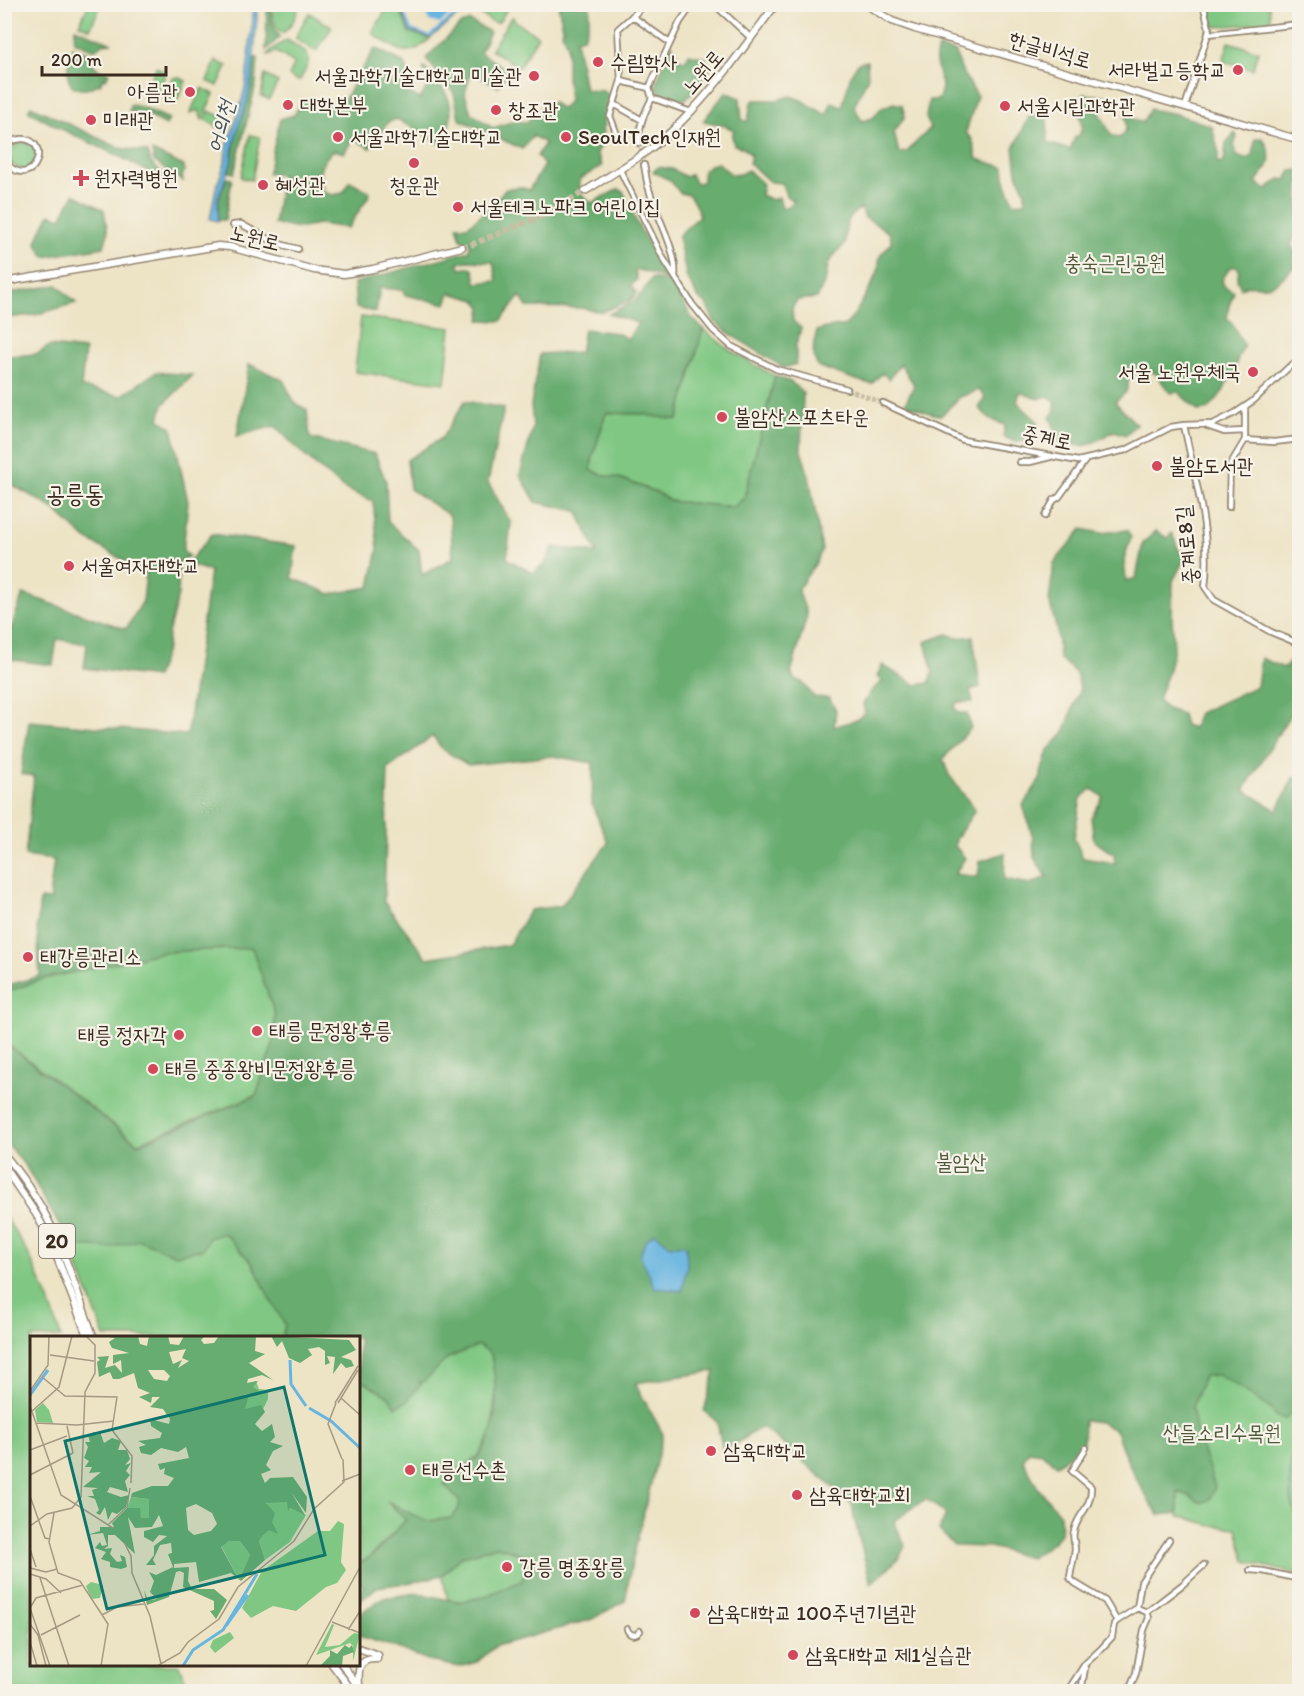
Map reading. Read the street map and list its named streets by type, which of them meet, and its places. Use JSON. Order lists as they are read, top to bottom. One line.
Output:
{"streets":{"main road":["한글비석로","노원로","20"],"street":["중계로","중계로8길"]},"crossings":[["중계로","중계로8길"]],"districts":["공릉동"],"water":["어의천"],"parks":["충숙근린공원","불암산","산들소리수목원"],"places":{"other":["수림학사","서라벌고등학교","서울과학기술대학교 미술관","아름관","대학본부","서울시립과학관","창조관","미래관","서울과학기술대학교","SeoulTech인재원","청운관","혜성관","서울테크노파크 어린이집","서울 노원우체국","불암산스포츠타운","불암도서관","서울여자대학교","태강릉관리소","태릉 문정왕후릉","태릉 정자각","태릉 중종왕비문정왕후릉","삼육대학교","태릉선수촌","삼육대학교회","강릉 명종왕릉","삼육대학교 100주년기념관","삼육대학교 제1실습관"],"health":["원자력병원"]},"scale_bar":"200 m"}
